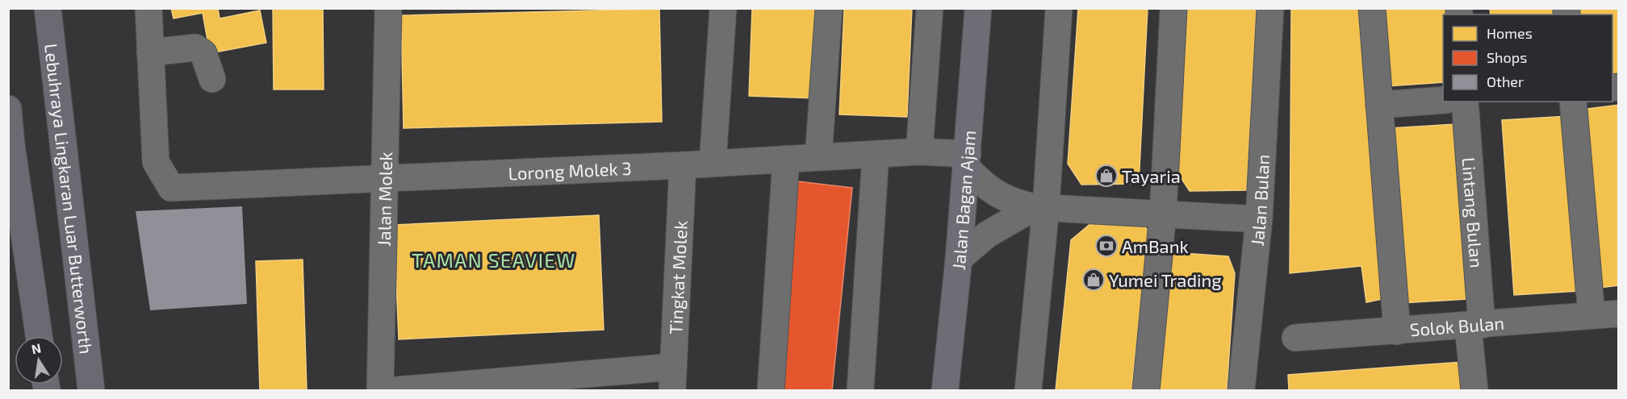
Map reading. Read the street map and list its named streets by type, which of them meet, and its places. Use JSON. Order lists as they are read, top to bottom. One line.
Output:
{"streets":{"highway":["Lebuhraya Lingkaran Luar Butterworth"],"main road":["Jalan Bagan Ajam"],"street":["Lorong Molek 3","Jalan Molek","Jalan Bulan","Lintang Bulan","Tingkat Molek","Solok Bulan"]},"crossings":[["Lorong Molek 3","Jalan Molek"],["Lorong Molek 3","Jalan Bagan Ajam"],["Lorong Molek 3","Tingkat Molek"],["Lintang Bulan","Solok Bulan"]],"districts":["TAMAN SEAVIEW"],"places":{"shop":["Tayaria","Yumei Trading"],"bank":["AmBank"]},"legend":["Homes","Shops","Other"],"north":"top"}
